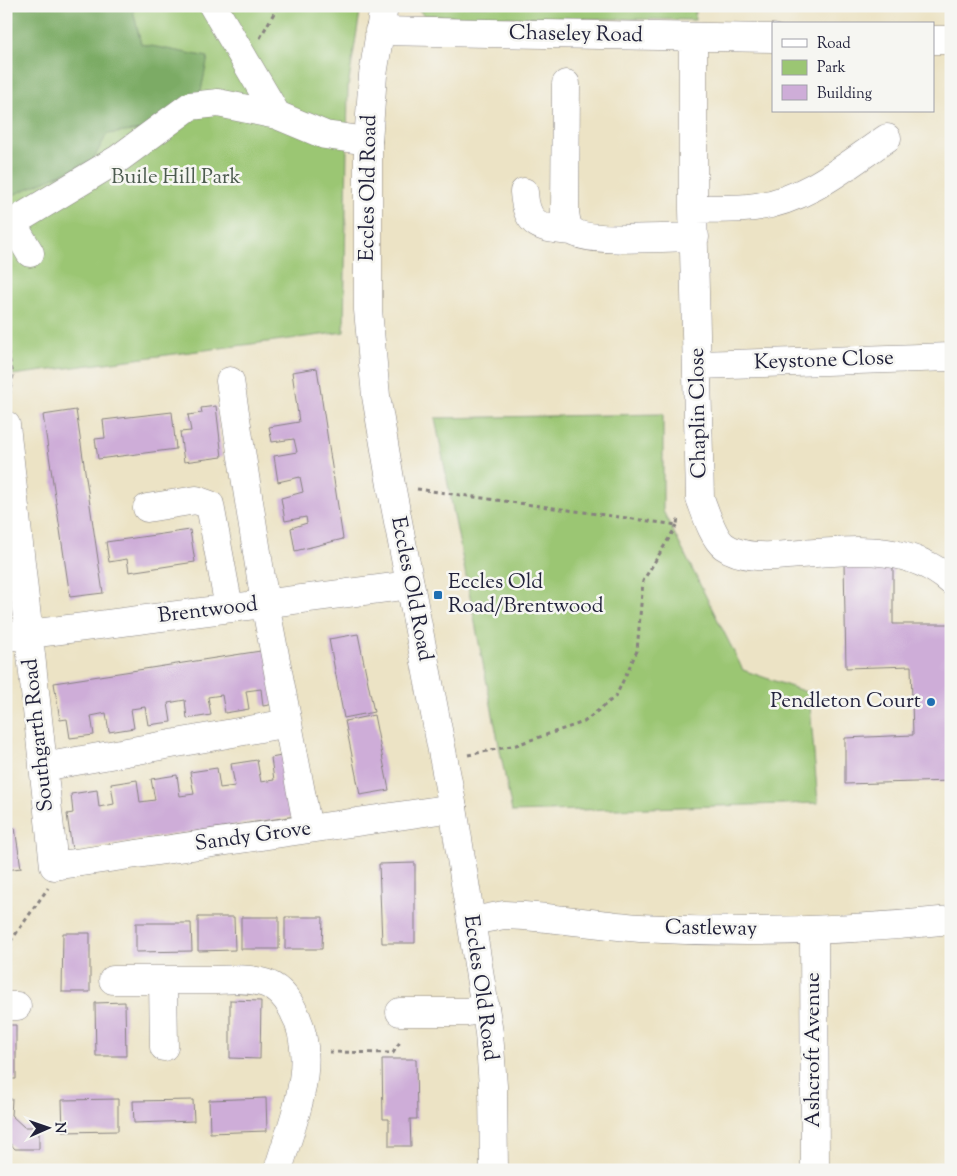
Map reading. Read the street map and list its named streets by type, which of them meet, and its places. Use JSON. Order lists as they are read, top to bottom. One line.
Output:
{"streets":{"street":["Chaseley Road","Eccles Old Road","Keystone Close","Chaplin Close","Brentwood","Southgarth Road","Sandy Grove","Castleway","Ashcroft Avenue"]},"crossings":[["Chaseley Road","Eccles Old Road"],["Chaseley Road","Chaplin Close"],["Eccles Old Road","Brentwood"],["Eccles Old Road","Sandy Grove"],["Eccles Old Road","Castleway"],["Keystone Close","Chaplin Close"],["Brentwood","Southgarth Road"],["Southgarth Road","Sandy Grove"],["Castleway","Ashcroft Avenue"]],"parks":["Buile Hill Park"],"places":{"transit":["Eccles Old Road/Brentwood"],"other":["Pendleton Court"]},"legend":["Road","Park","Building"],"north":"right"}
